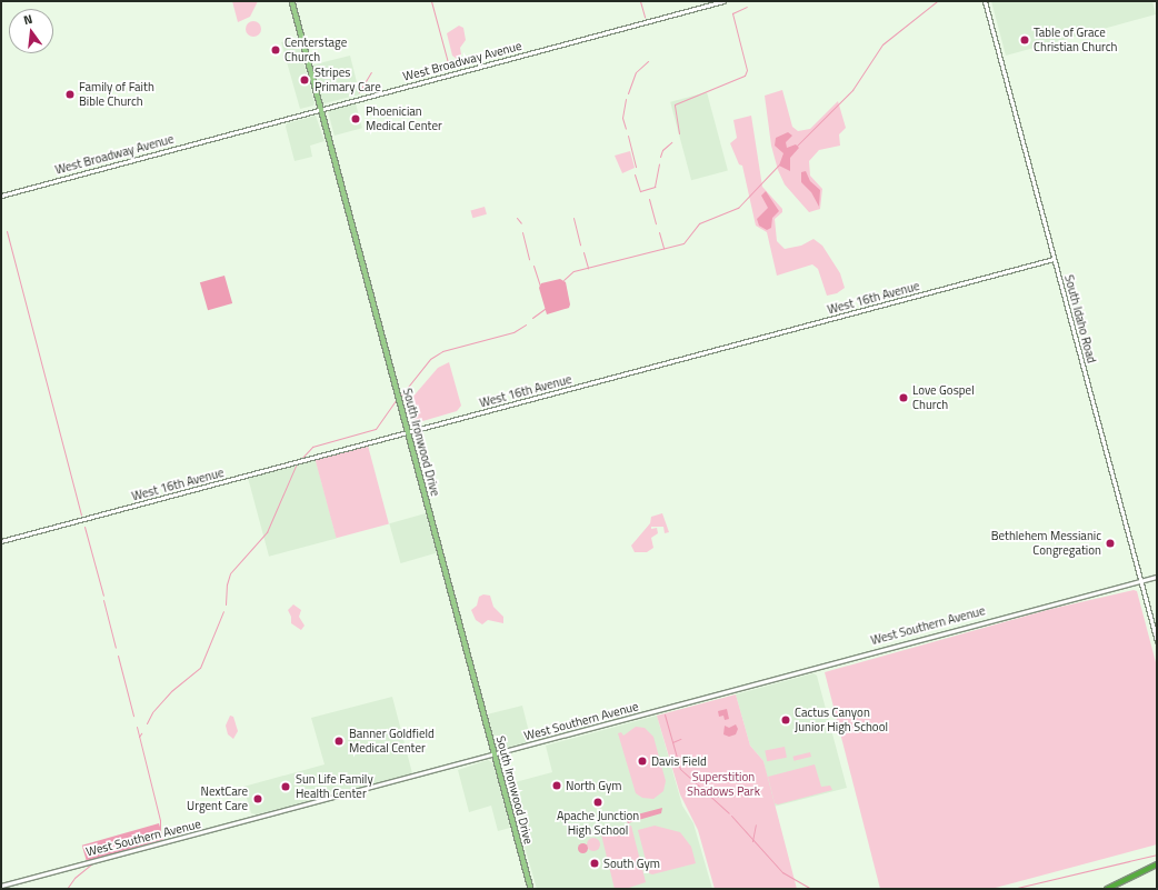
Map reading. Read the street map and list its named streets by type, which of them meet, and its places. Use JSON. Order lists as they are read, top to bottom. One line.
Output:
{"streets":{"main road":["West Broadway Avenue","South Idaho Road","South Ironwood Drive","West Southern Avenue"],"street":["West 16th Avenue"]},"crossings":[["West Broadway Avenue","South Ironwood Drive"],["West 16th Avenue","South Idaho Road"],["West 16th Avenue","South Ironwood Drive"],["South Idaho Road","West Southern Avenue"],["South Ironwood Drive","West Southern Avenue"]],"parks":["Superstition Shadows Park"],"places":["Table of Grace Christian Church","Centerstage Church","Stripes Primary Care","Family of Faith Bible Church","Phoenician Medical Center","Love Gospel Church","Bethlehem Messianic Congregation","Cactus Canyon Junior High School","Banner Goldfield Medical Center","Davis Field","North Gym","Sun Life Family Health Center","NextCare Urgent Care","Apache Junction High School","South Gym"],"north":"top"}
